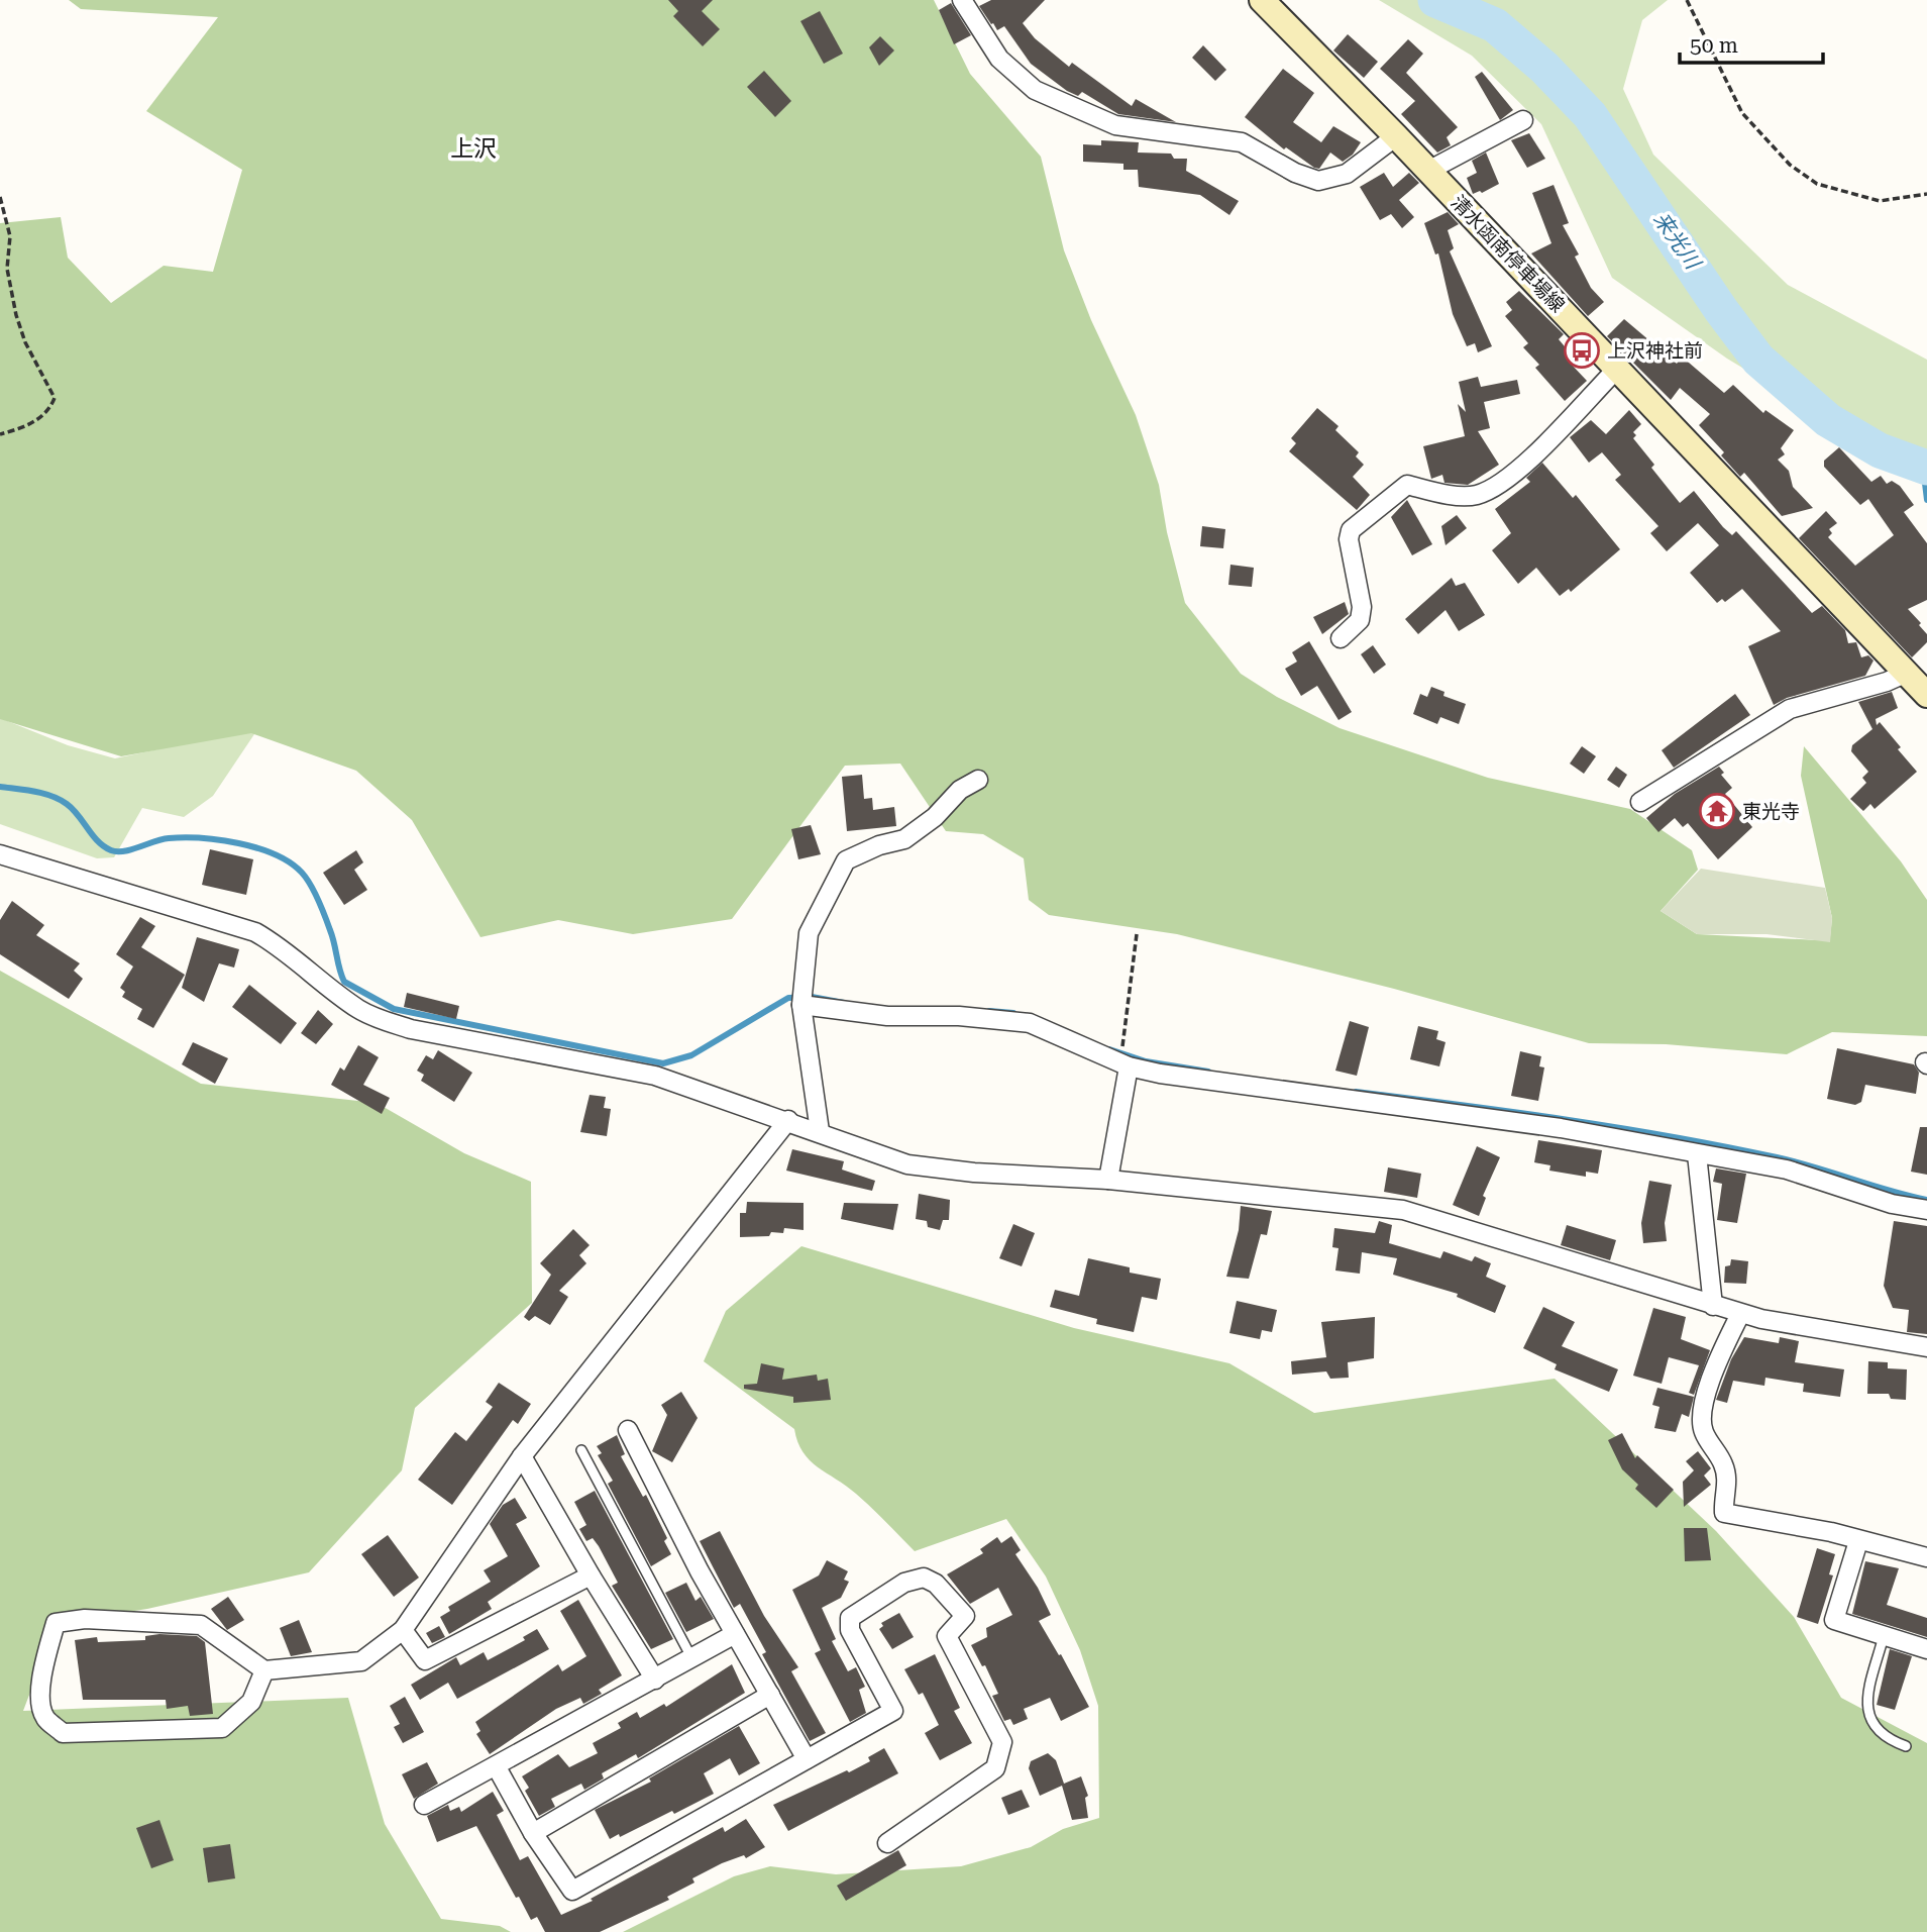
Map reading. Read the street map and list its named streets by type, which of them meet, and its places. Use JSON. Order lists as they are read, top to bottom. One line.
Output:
{"streets":{"main road":["清水函南停車場線"]},"districts":["上沢"],"water":["来光川"],"places":{"bus stop":["上沢神社前"],"temple":["東光寺"]},"scale_bar":"50 m"}
